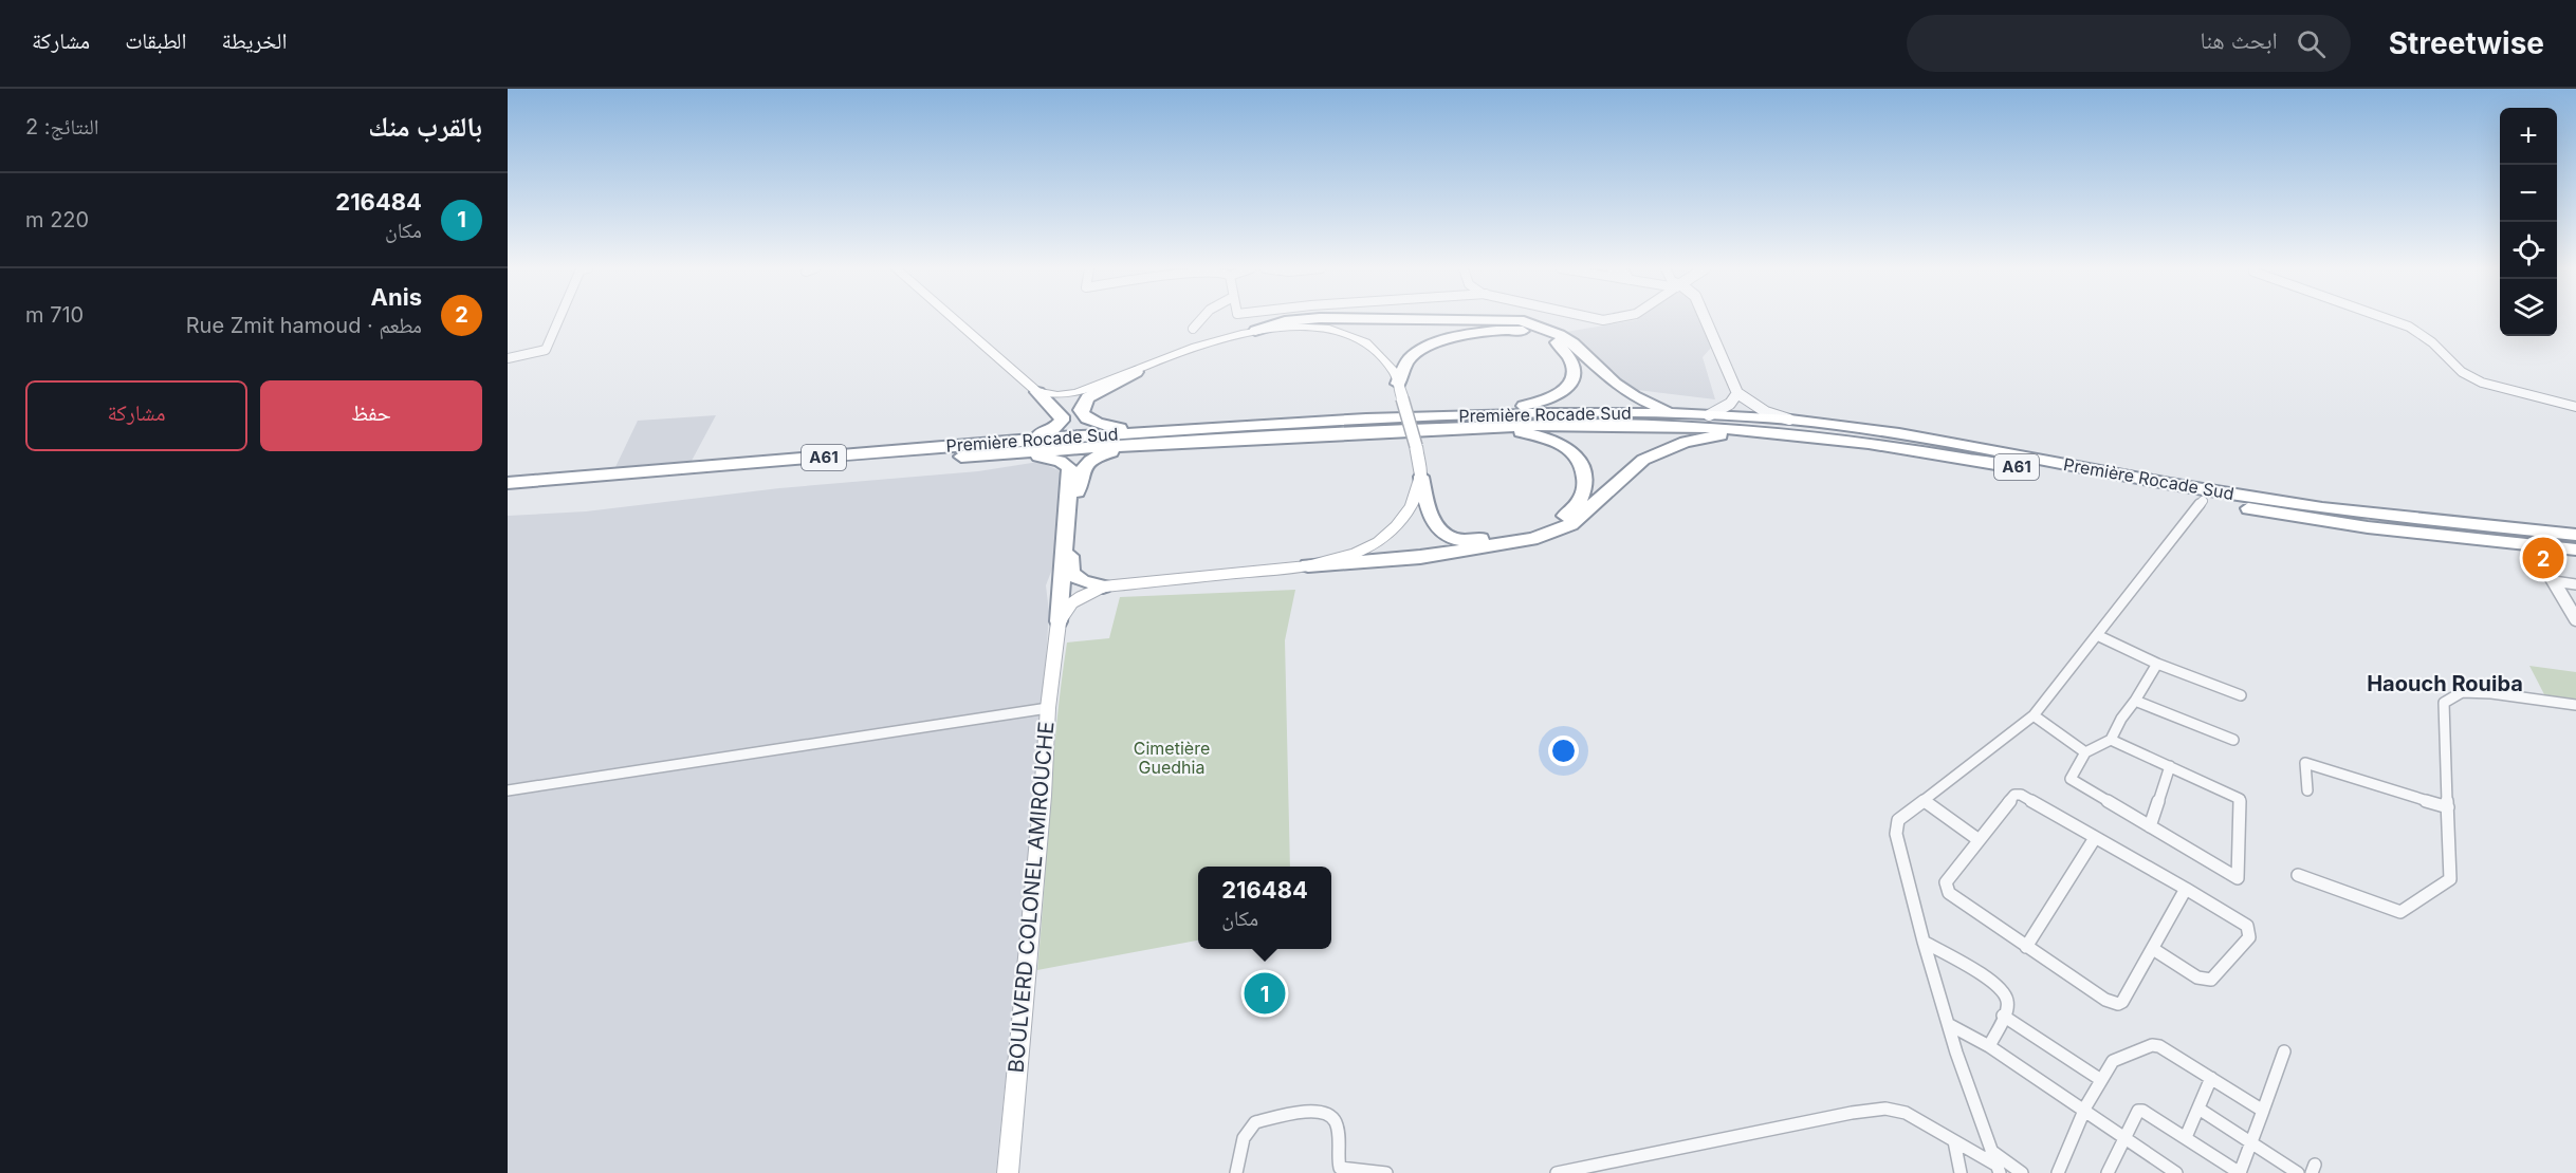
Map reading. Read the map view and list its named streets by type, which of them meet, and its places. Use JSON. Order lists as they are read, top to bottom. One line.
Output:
{"streets":{"highway":["Première Rocade Sud","A61"],"main road":["BOULVERD COLONEL AMIROUCHE"]},"districts":["Haouch Rouiba"],"parks":["Cimetière Guedhia"],"page":{"header":"Streetwise","search":"ابحث هنا","nav":["الخريطة","الطبقات","مشاركة"],"heading":["بالقرب منك","النتائج: 2"],"map_buttons":["+","−"],"list":[{"mark":"1","name":"216484","note":"مكان","value":"220 m"},{"mark":"2","name":"Anis","note":"مطعم · Rue Zmit hamoud","value":"710 m"}],"buttons":["حفظ","مشاركة"],"pins":["2","1"],"popup":["216484","مكان"]}}
